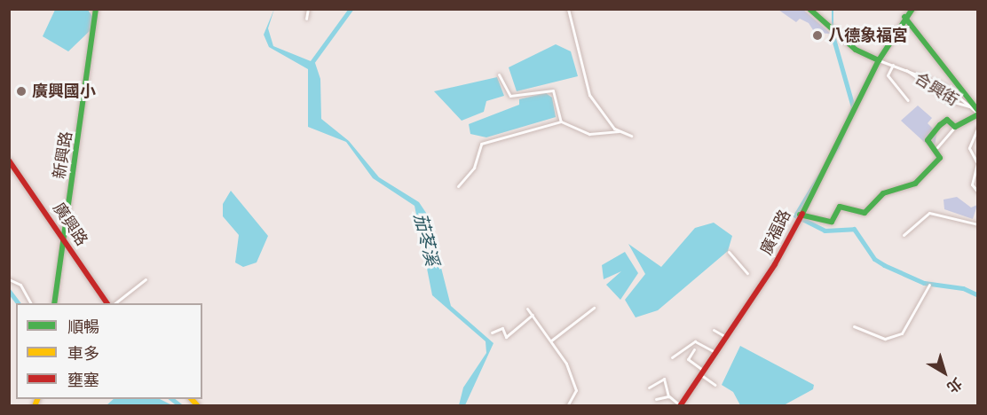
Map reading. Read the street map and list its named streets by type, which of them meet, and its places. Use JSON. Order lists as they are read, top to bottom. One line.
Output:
{"streets":{"street":["合興街","新興路","廣興路","廣福路"]},"crossings":[["新興路","廣興路"]],"water":["茄苳溪"],"places":["八德象福宮","廣興國小"],"legend":["順暢","車多","壅塞"],"north":"bottom right"}
